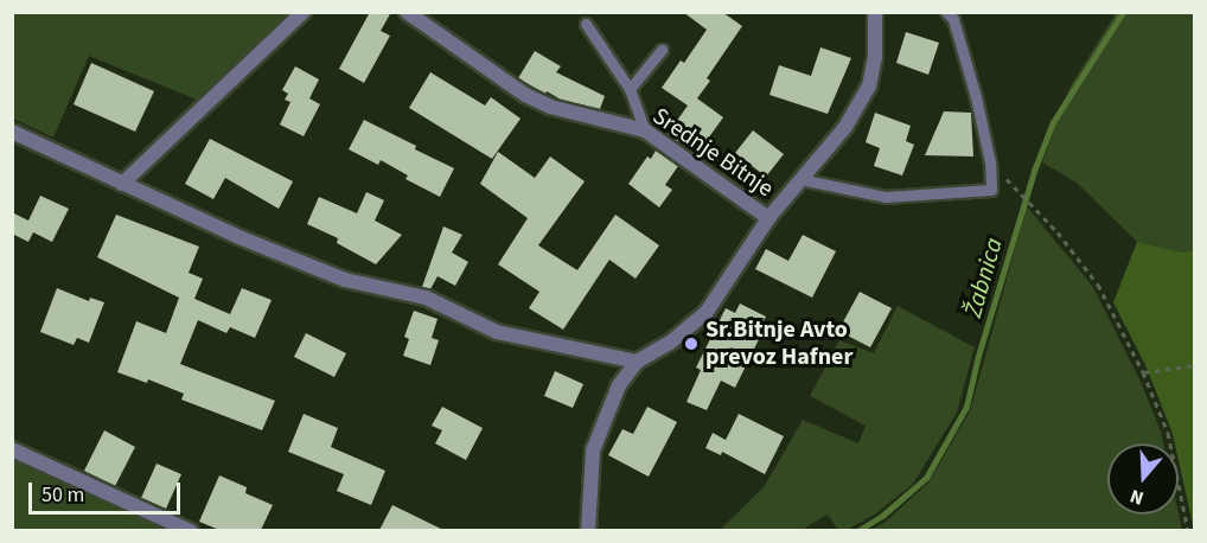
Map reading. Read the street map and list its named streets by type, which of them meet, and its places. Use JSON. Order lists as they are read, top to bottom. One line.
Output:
{"streets":{"street":["Srednje Bitnje"]},"water":["Žabnica"],"places":["Sr.Bitnje Avto prevoz Hafner"],"scale_bar":"50 m","north":"bottom"}
